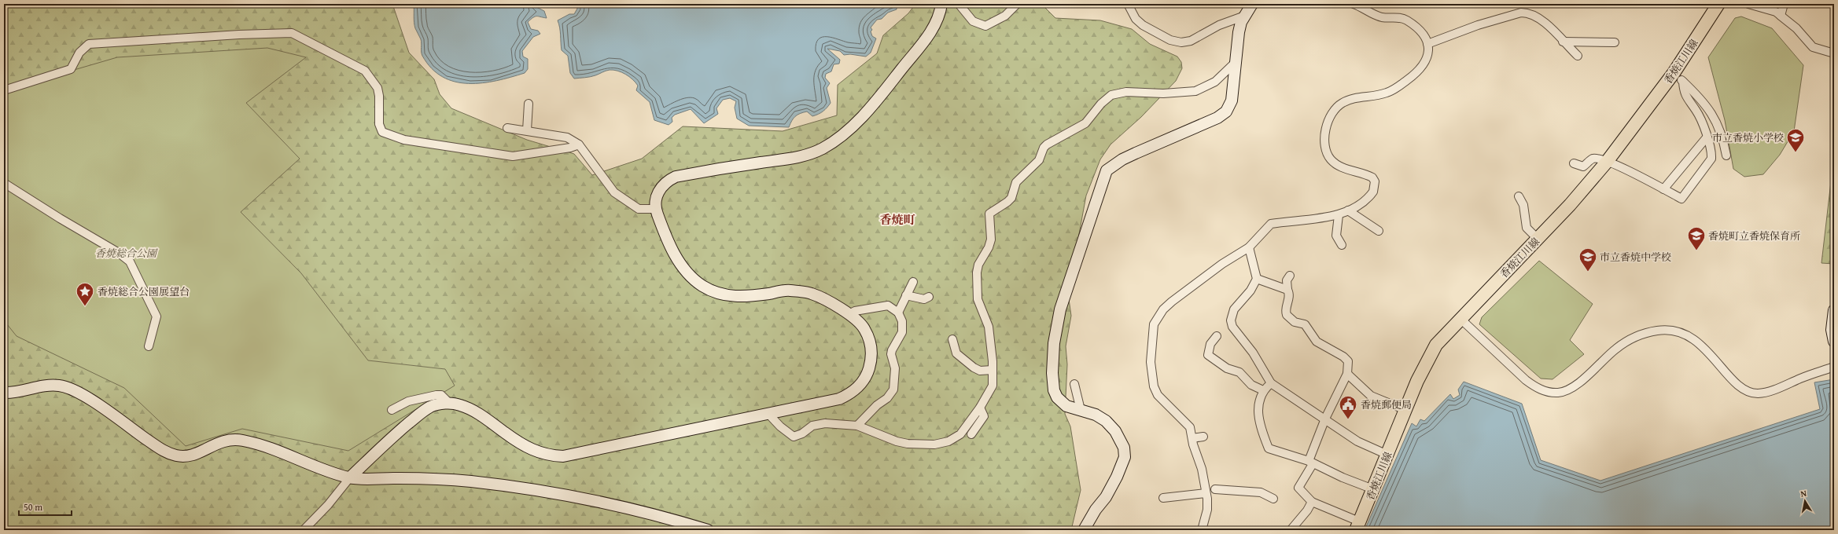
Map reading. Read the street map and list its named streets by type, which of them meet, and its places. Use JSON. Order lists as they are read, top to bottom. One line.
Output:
{"streets":{"main road":["香焼江川線"]},"districts":["香焼町"],"parks":["香焼総合公園"],"places":{"school or university":["市立香焼小学校","香焼町立香焼保育所","市立香焼中学校"],"place":["香焼総合公園展望台"],"public building":["香焼郵便局"]},"scale_bar":"50 m","north":"top"}
